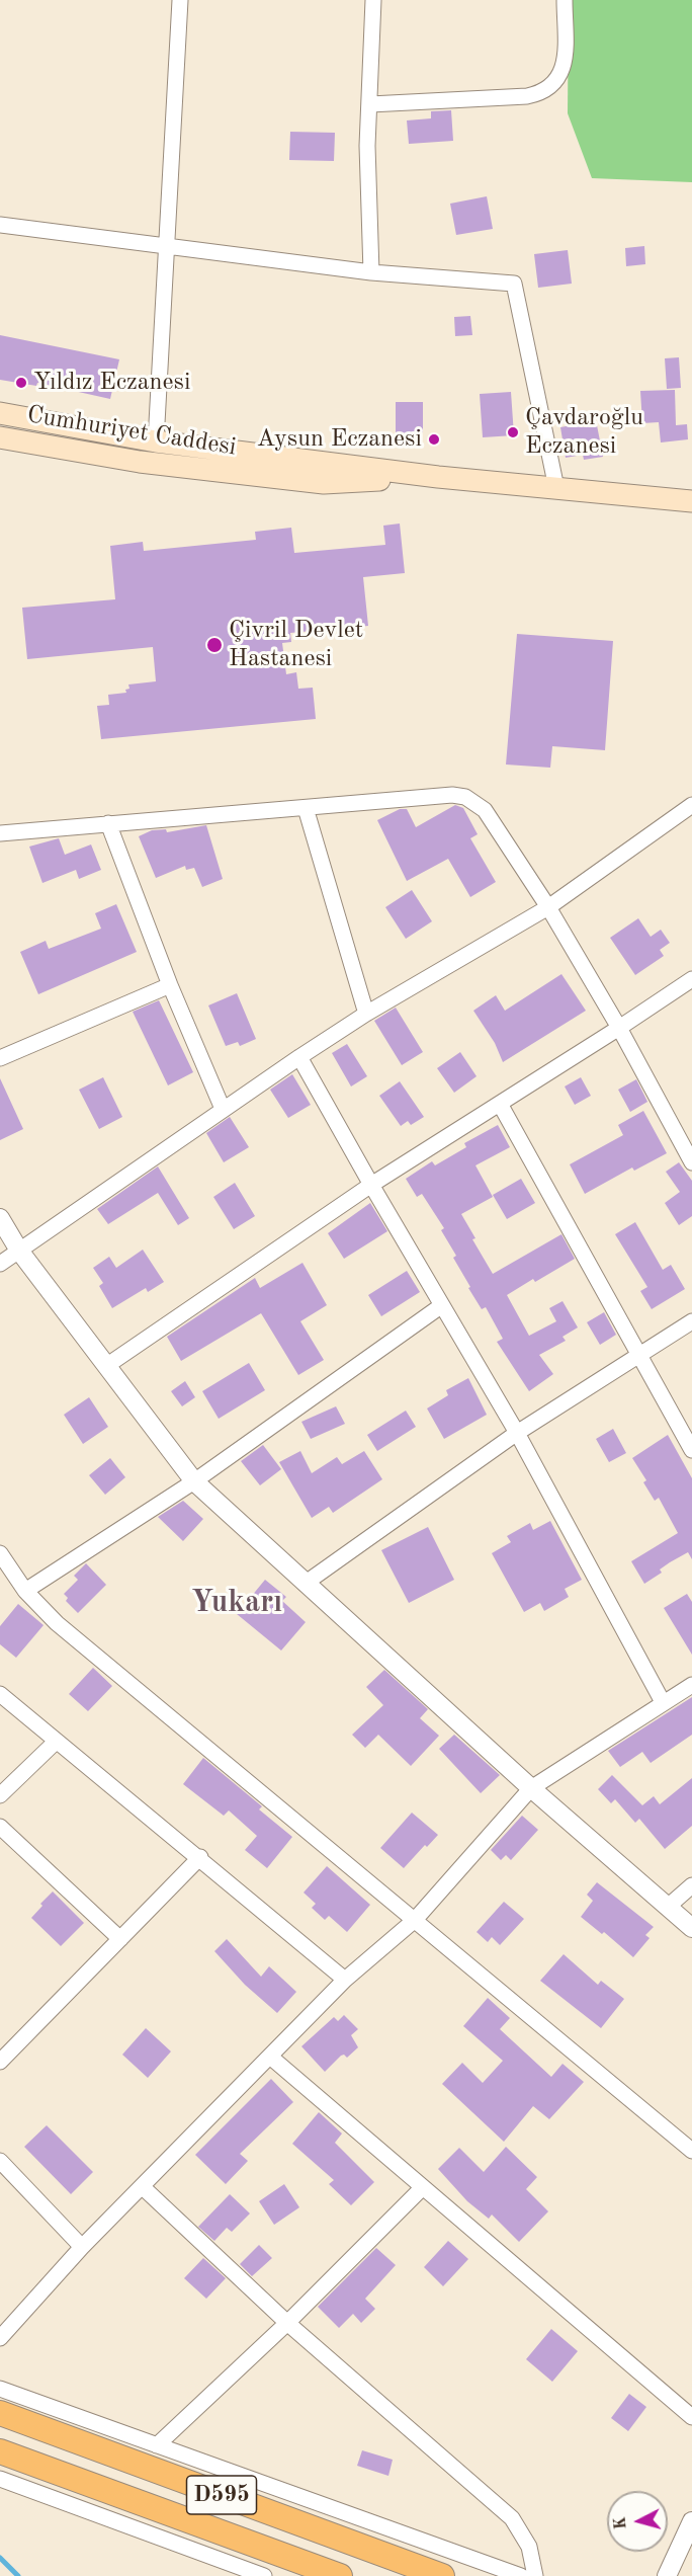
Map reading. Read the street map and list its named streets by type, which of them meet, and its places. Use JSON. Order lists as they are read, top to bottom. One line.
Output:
{"streets":{"highway":["D595"],"main road":["Cumhuriyet Caddesi"]},"districts":["Yukarı"],"places":["Yıldız Eczanesi","Çavdaroğlu Eczanesi","Aysun Eczanesi","Çivril Devlet Hastanesi"],"north":"left"}
